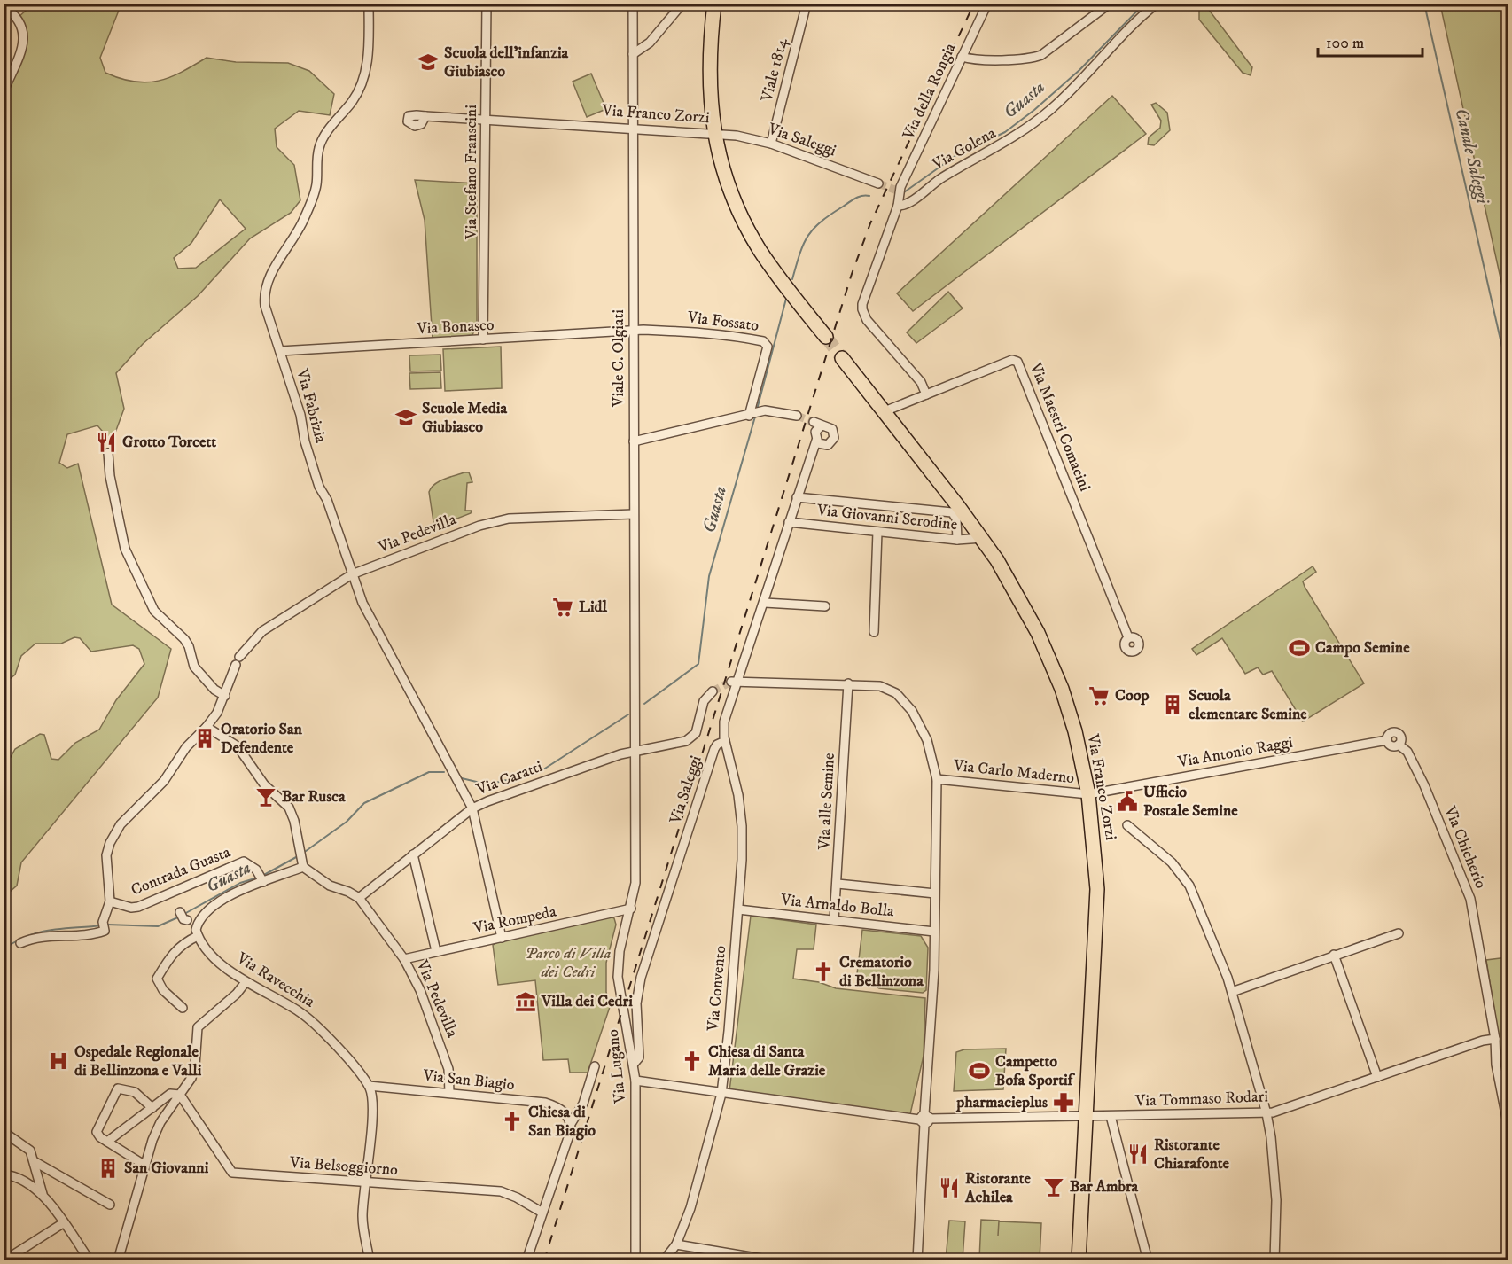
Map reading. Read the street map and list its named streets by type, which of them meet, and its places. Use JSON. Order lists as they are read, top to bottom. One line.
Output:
{"streets":{"main road":["Via Franco Zorzi"],"street":["Viale 1814","Via della Rongia","Via Saleggi","Via Golena","Via Stefano Franscini","Via Fossato","Via Bonasco","Viale C. Olgiati","Via Fabrizia","Via Maestri Comacini","Via Giovanni Serodine","Via Pedevilla","Via Antonio Raggi","Via Carlo Maderno","Via Caratti","Via alle Semine","Via Chicherio","Contrada Guasta","Via Arnaldo Bolla","Via Rompeda","Via Ravecchia","Via Convento","Via Lugano","Via San Biagio","Via Tommaso Rodari","Via Belsoggiorno"]},"crossings":[["Viale 1814","Via Saleggi"],["Via della Rongia","Via Golena"],["Via Franco Zorzi","Via Saleggi"],["Via Franco Zorzi","Via Stefano Franscini"],["Via Franco Zorzi","Viale C. Olgiati"],["Via Franco Zorzi","Via Maestri Comacini"],["Via Franco Zorzi","Via Giovanni Serodine"],["Via Franco Zorzi","Via Antonio Raggi"],["Via Franco Zorzi","Via Carlo Maderno"],["Via Franco Zorzi","Via Tommaso Rodari"],["Via Saleggi","Via Convento"],["Via Saleggi","Via Lugano"],["Via Stefano Franscini","Via Bonasco"],["Via Fossato","Via Bonasco"],["Via Fossato","Viale C. Olgiati"],["Via Bonasco","Viale C. Olgiati"],["Via Bonasco","Via Fabrizia"],["Viale C. Olgiati","Via Pedevilla"],["Viale C. Olgiati","Via Lugano"],["Via Fabrizia","Via Pedevilla"],["Via Fabrizia","Via Caratti"],["Via Fabrizia","Via Rompeda"],["Via Pedevilla","Via Caratti"],["Via Pedevilla","Contrada Guasta"],["Via Pedevilla","Via Rompeda"],["Via Pedevilla","Via San Biagio"],["Via Antonio Raggi","Via Carlo Maderno"],["Via Antonio Raggi","Via Chicherio"],["Via Caratti","Via Lugano"],["Via alle Semine","Via Arnaldo Bolla"],["Via Chicherio","Via Tommaso Rodari"],["Via Arnaldo Bolla","Via Convento"],["Via Rompeda","Via Lugano"],["Via Ravecchia","Via San Biagio"],["Via Convento","Via Tommaso Rodari"],["Via Lugano","Via Tommaso Rodari"]],"water":["Guasta","Canale Saleggi"],"parks":["Parco di Villa dei Cedri"],"places":{"school or university":["Scuola dell'infanzia Giubiasco","Scuole Media Giubiasco"],"restaurant":["Grotto Torcett","Ristorante Chiarafonte","Ristorante Achilea"],"supermarket":["Lidl","Coop"],"sports":["Campo Semine","Campetto Bofa Sportif"],"building":["Scuola elementare Semine","Oratorio San Defendente","San Giovanni"],"bar":["Bar Rusca","Bar Ambra"],"public building":["Ufficio Postale Semine"],"church":["Crematorio di Bellinzona","Chiesa di Santa Maria delle Grazie","Chiesa di San Biagio"],"museum":["Villa dei Cedri"],"hospital":["Ospedale Regionale di Bellinzona e Valli"],"pharmacy":["pharmacieplus"]},"scale_bar":"100 m"}
